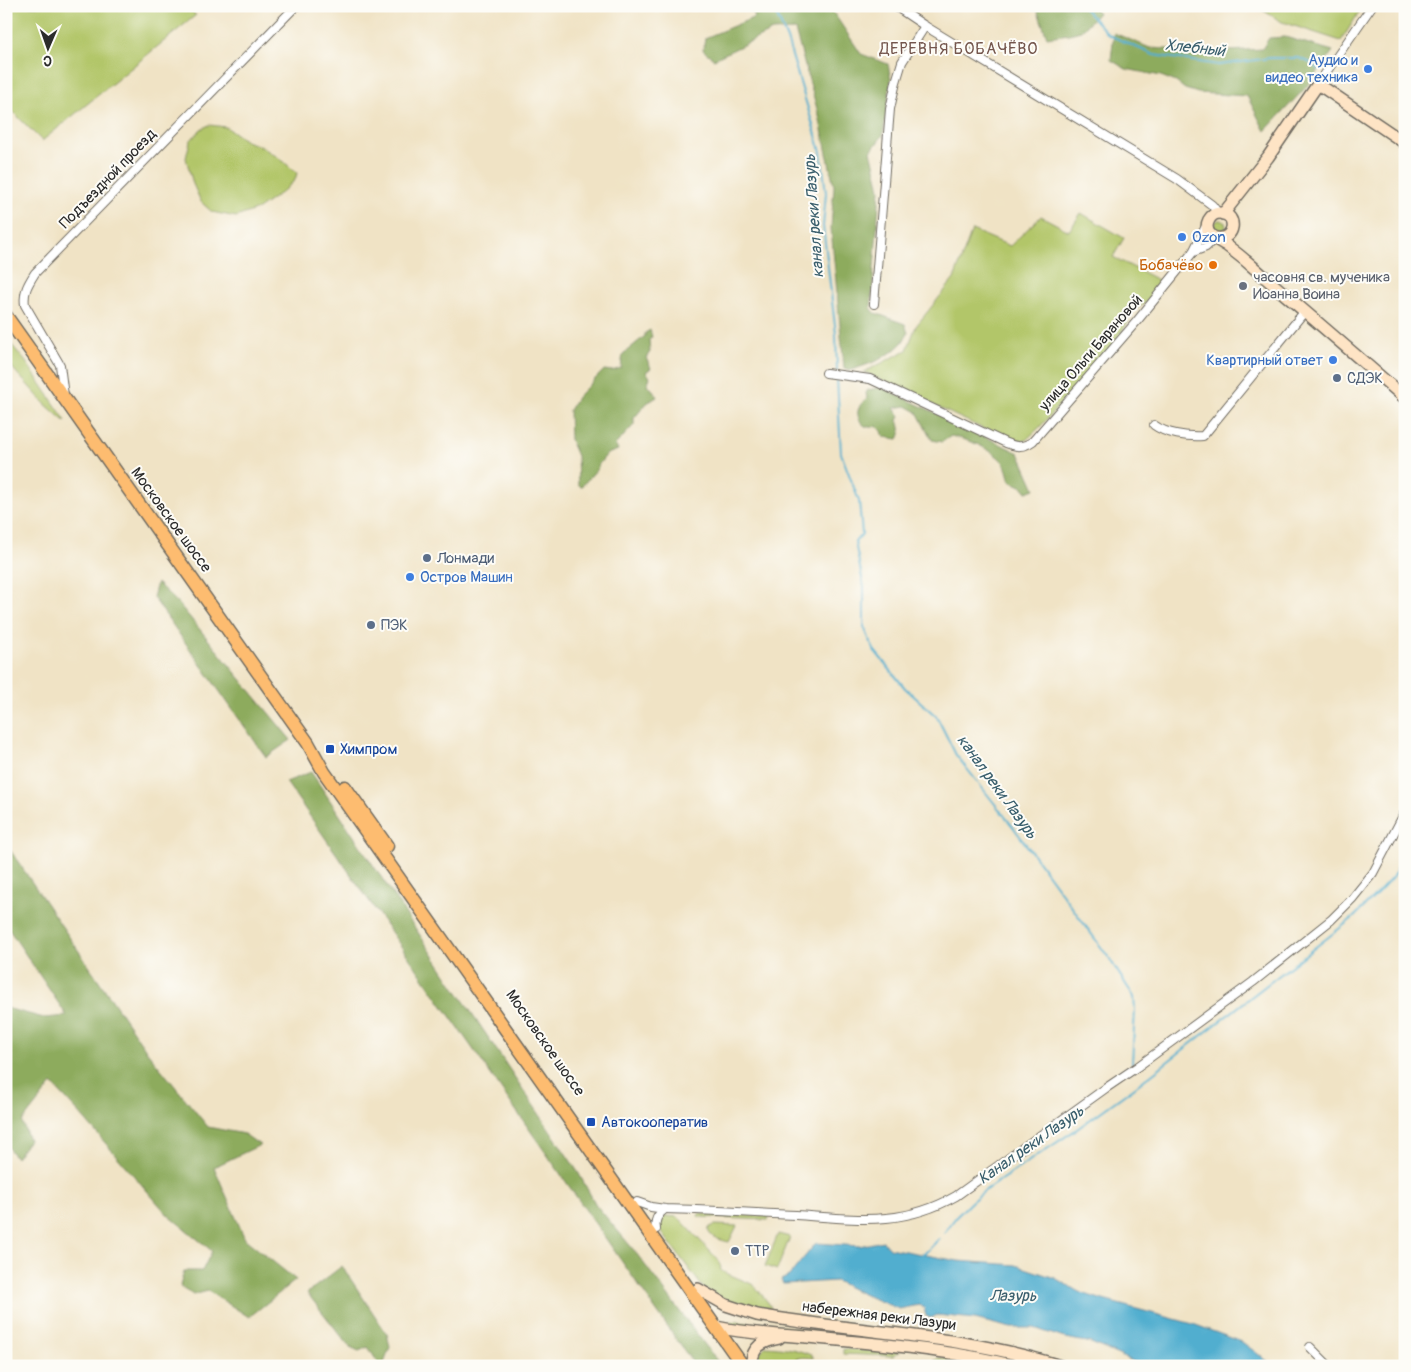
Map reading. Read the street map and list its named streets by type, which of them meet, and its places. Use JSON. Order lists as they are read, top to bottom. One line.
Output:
{"streets":{"main road":["Московское шоссе","набережная реки Лазури"],"street":["Подъездной проезд","улица Ольги Барановой"]},"crossings":[["Подъездной проезд","Московское шоссе"],["Московское шоссе","набережная реки Лазури"]],"districts":["ДЕРЕВНЯ БОБАЧЁВО"],"water":["Хлебный","канал реки Лазурь","Канал реки Лазурь","Лазурь"],"places":{"other":["Аудио и видео техника","Ozon","Бобачёво","часовня св. мученика Иоанна Воина","Квартирный ответ","СДЭК","Лонмади","Остров Машин","ПЭК","ТТР"],"transit":["Химпром","Автокооператив"]},"north":"bottom"}
